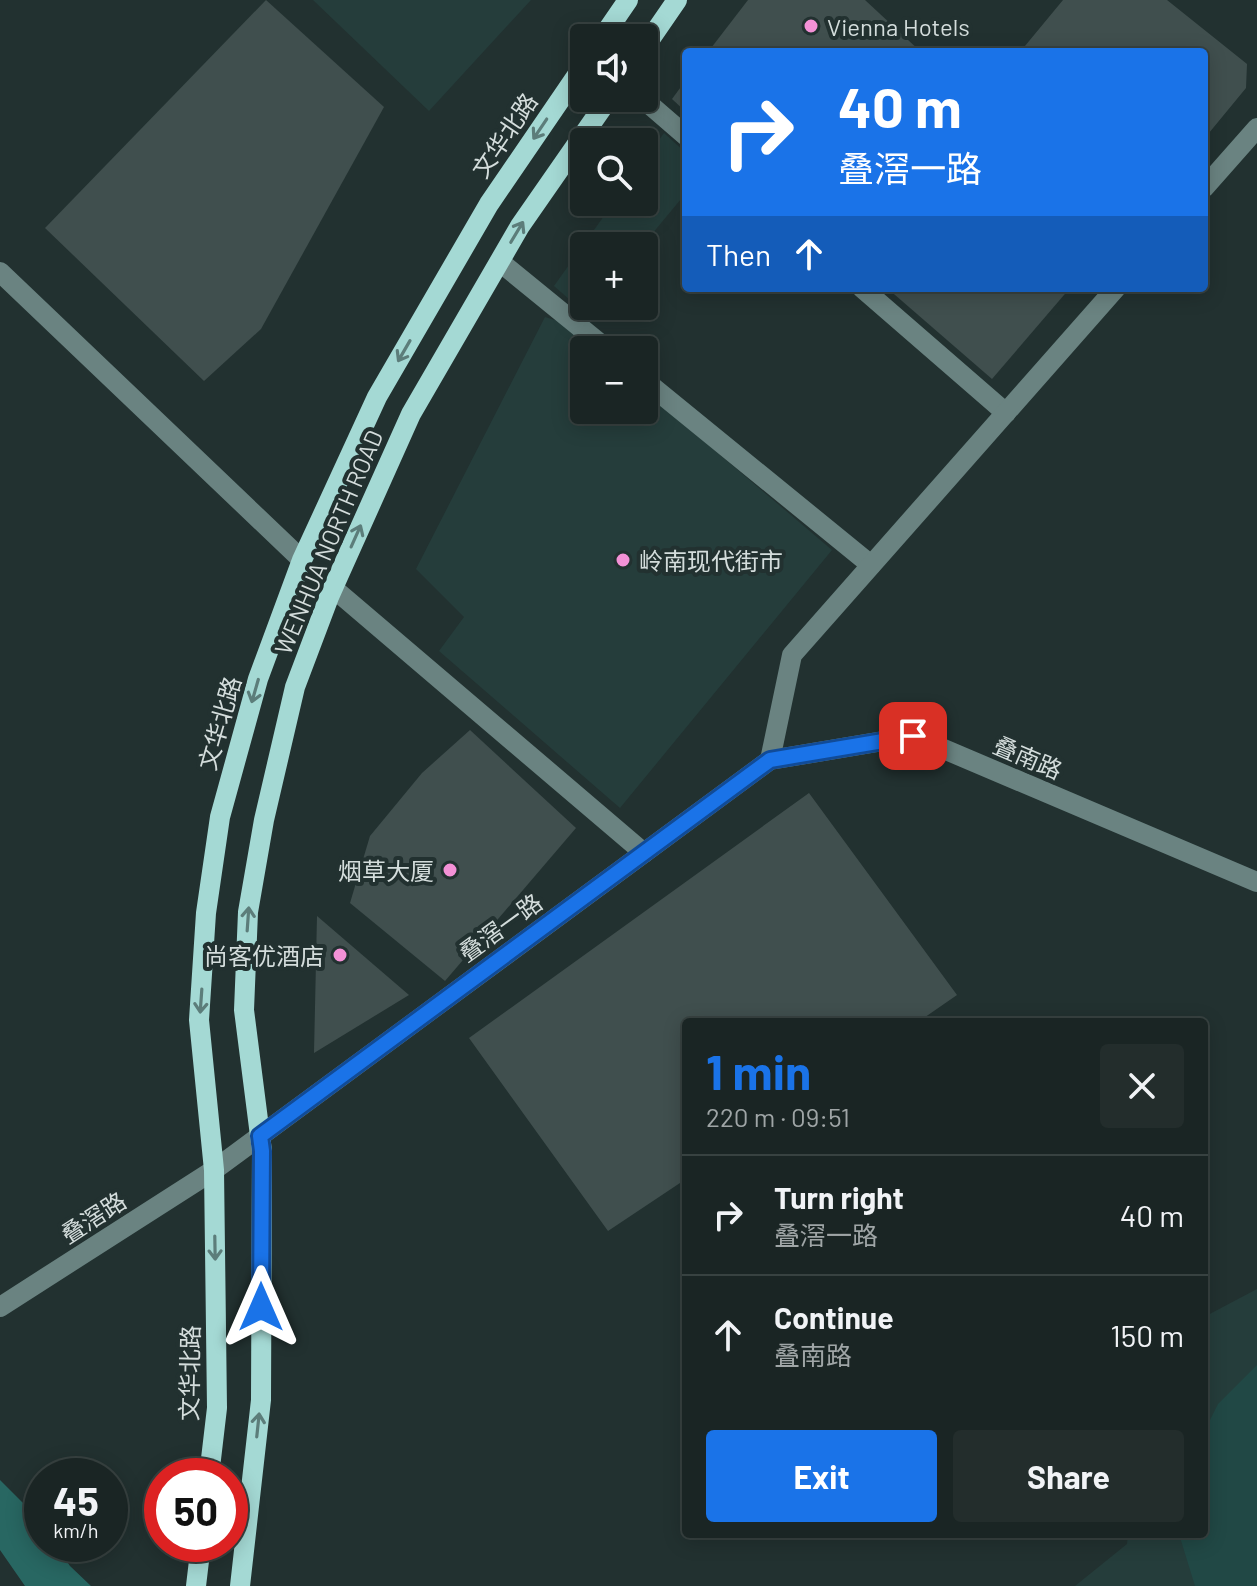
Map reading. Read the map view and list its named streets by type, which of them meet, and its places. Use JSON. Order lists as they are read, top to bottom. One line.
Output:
{"streets":{"main road":["文华北路","WENHUA NORTH ROAD"],"street":["叠南路","叠滘一路","叠滘路"]},"crossings":[["文华北路","叠滘一路"],["文华北路","叠滘路"],["WENHUA NORTH ROAD","叠滘一路"],["叠南路","叠滘一路"],["叠滘一路","叠滘路"]],"one_way":["文华北路","WENHUA NORTH ROAD"],"places":["Vienna Hotels","岭南现代街市","烟草大厦","尚客优酒店"],"page":{"map_buttons":["+","−"],"turn":["40 m","叠滘一路"],"then":"Then","heading":["1 min","220 m · 09:51"],"list":[{"name":"Turn right","note":"叠滘一路","value":"40 m"},{"name":"Continue","note":"叠南路","value":"150 m"}],"buttons":["Exit","Share"],"speed":"45 km/h","limit":"50"}}
